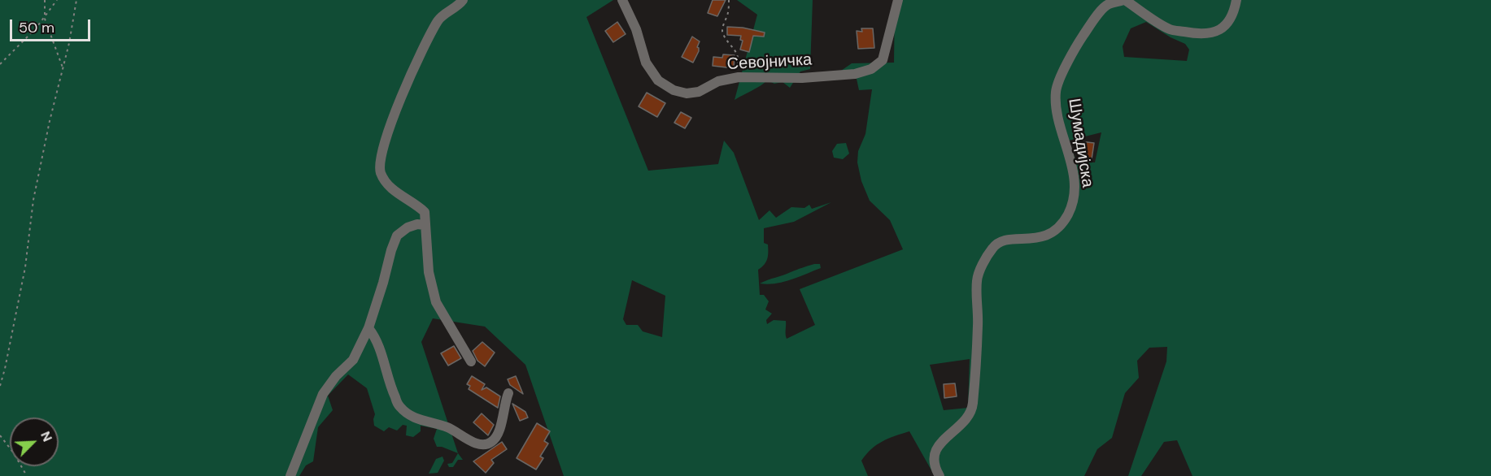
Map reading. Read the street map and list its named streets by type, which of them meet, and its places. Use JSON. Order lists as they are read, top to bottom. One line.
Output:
{"streets":{"street":["Севојничка","Шумадијска"]},"scale_bar":"50 m","north":"top right"}
